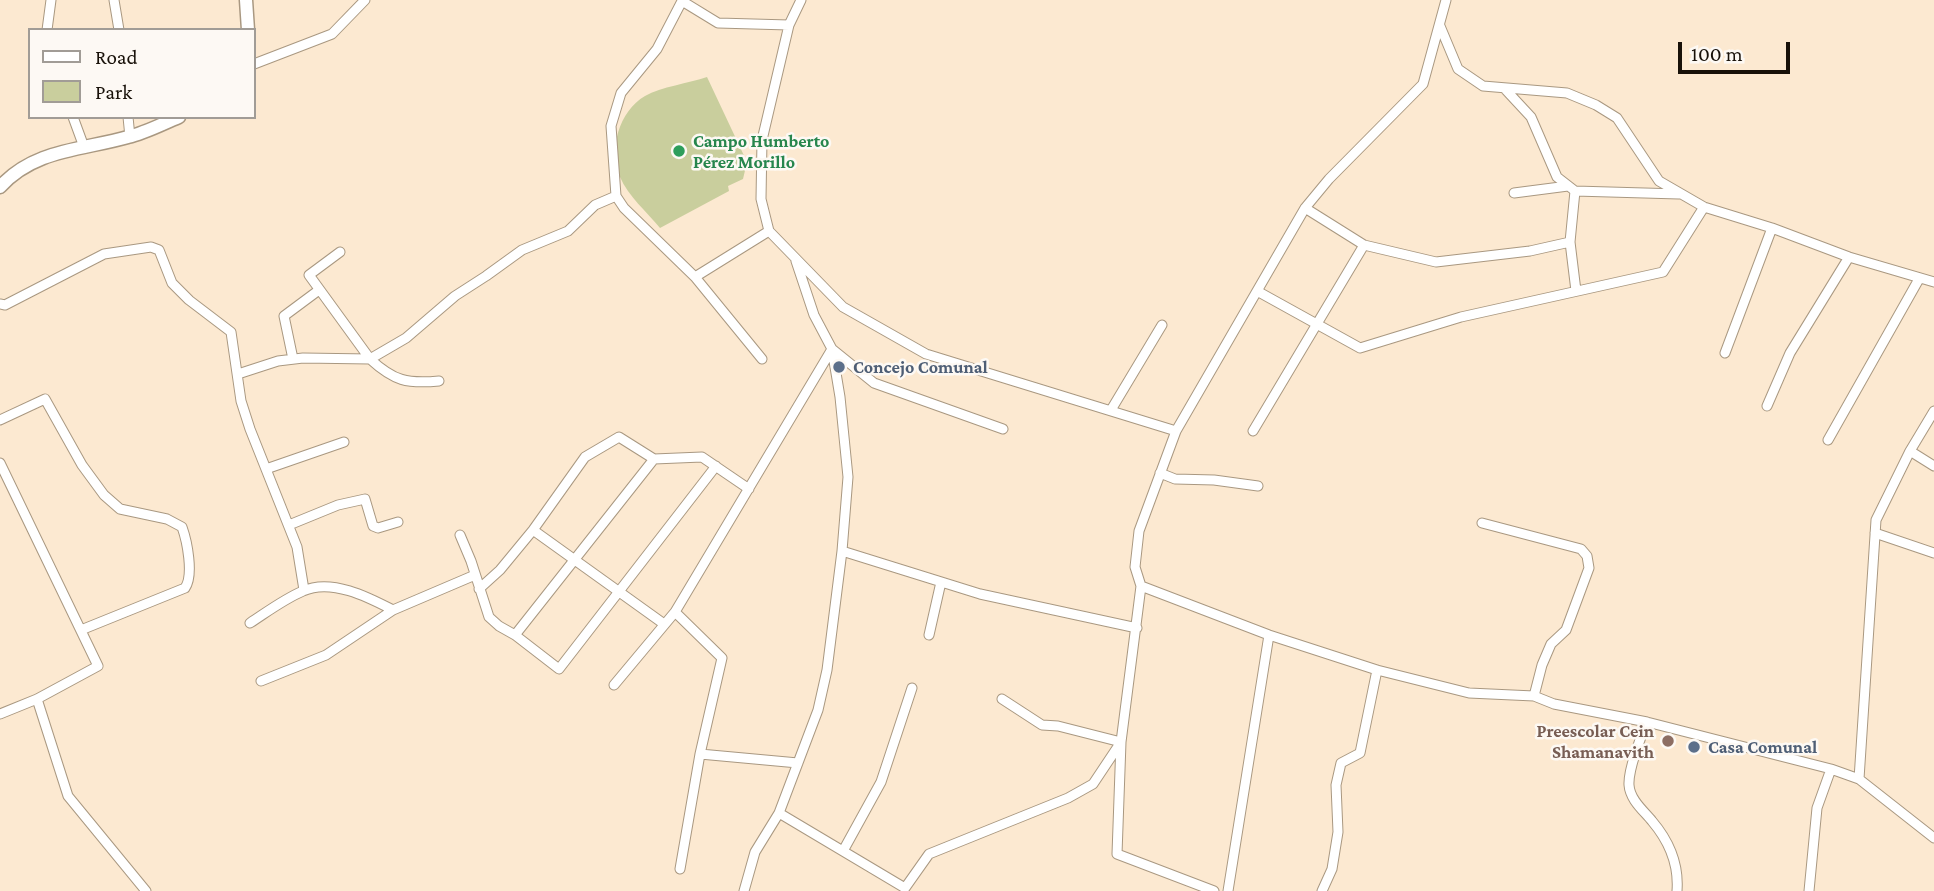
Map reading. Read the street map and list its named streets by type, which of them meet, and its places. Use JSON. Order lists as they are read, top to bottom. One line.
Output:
{"places":["Campo Humberto Pérez Morillo","Concejo Comunal","Preescolar Cein Shamanavith","Casa Comunal"],"legend":["Road","Park"],"scale_bar":"100 m"}
